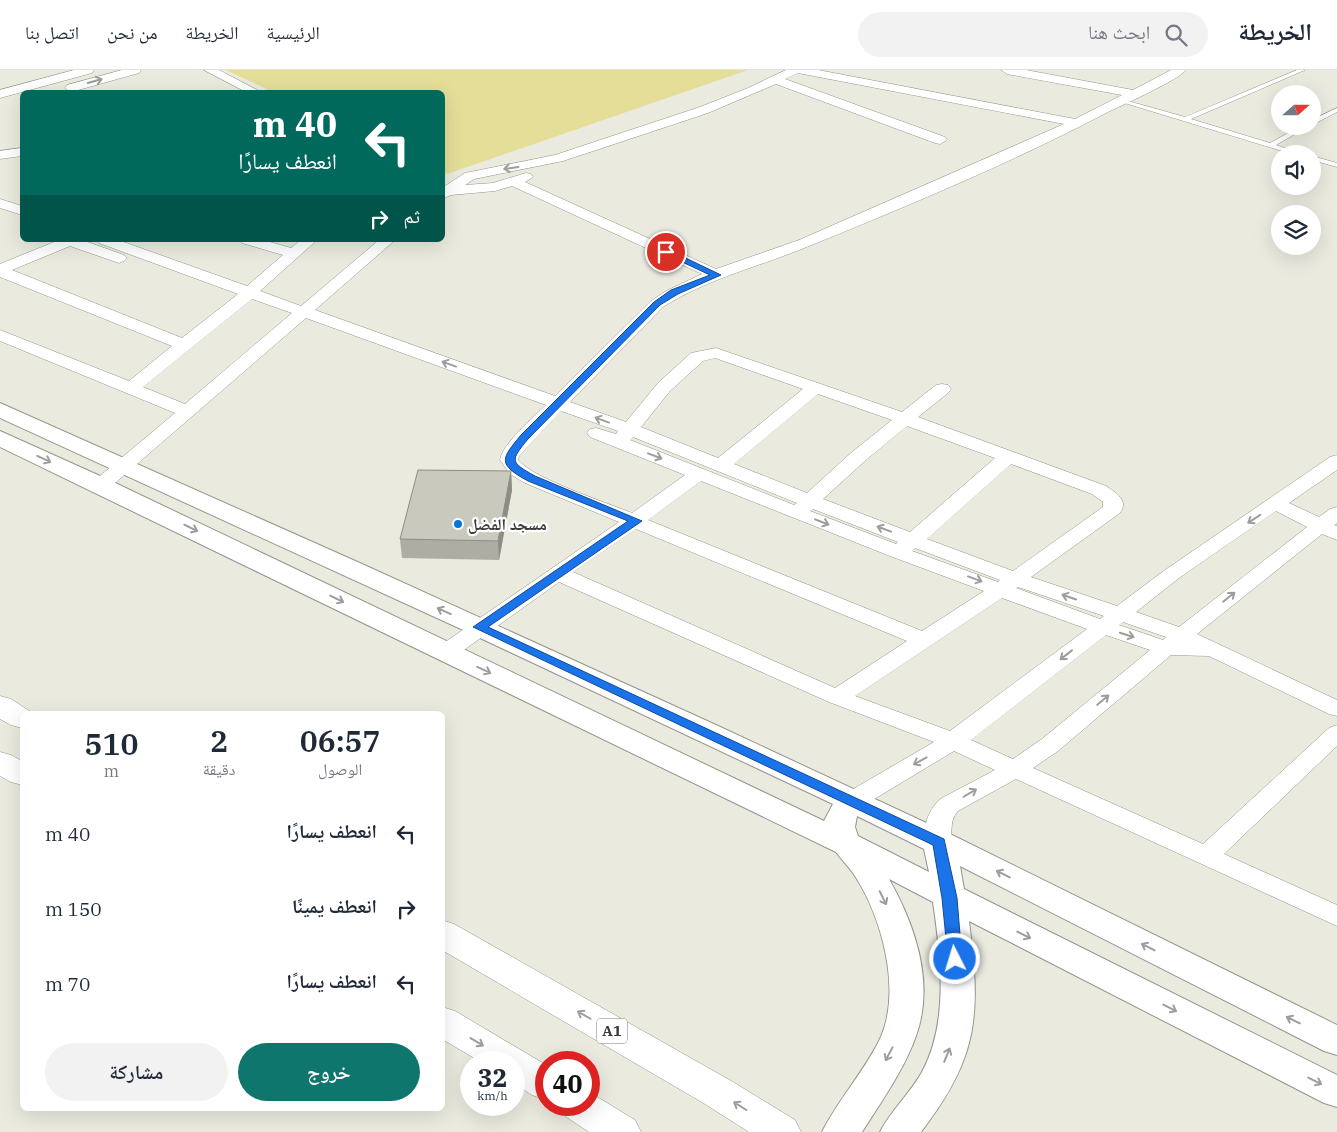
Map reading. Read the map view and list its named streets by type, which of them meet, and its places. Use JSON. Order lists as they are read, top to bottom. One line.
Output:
{"streets":{"highway":["A1"]},"places":["مسجد الفضل"],"north":"right","page":{"header":"الخريطة","search":"ابحث هنا","nav":["الرئيسية","الخريطة","من نحن","اتصل بنا"],"turn":["40 m","انعطف يسارًا"],"then":"ثم","eta":["06:57","الوصول","2","دقيقة","510","m"],"list":[{"name":"انعطف يسارًا","value":"40 m"},{"name":"انعطف يمينًا","value":"150 m"},{"name":"انعطف يسارًا","value":"70 m"}],"buttons":["خروج","مشاركة"],"speed":"32 km/h","limit":"40"}}
